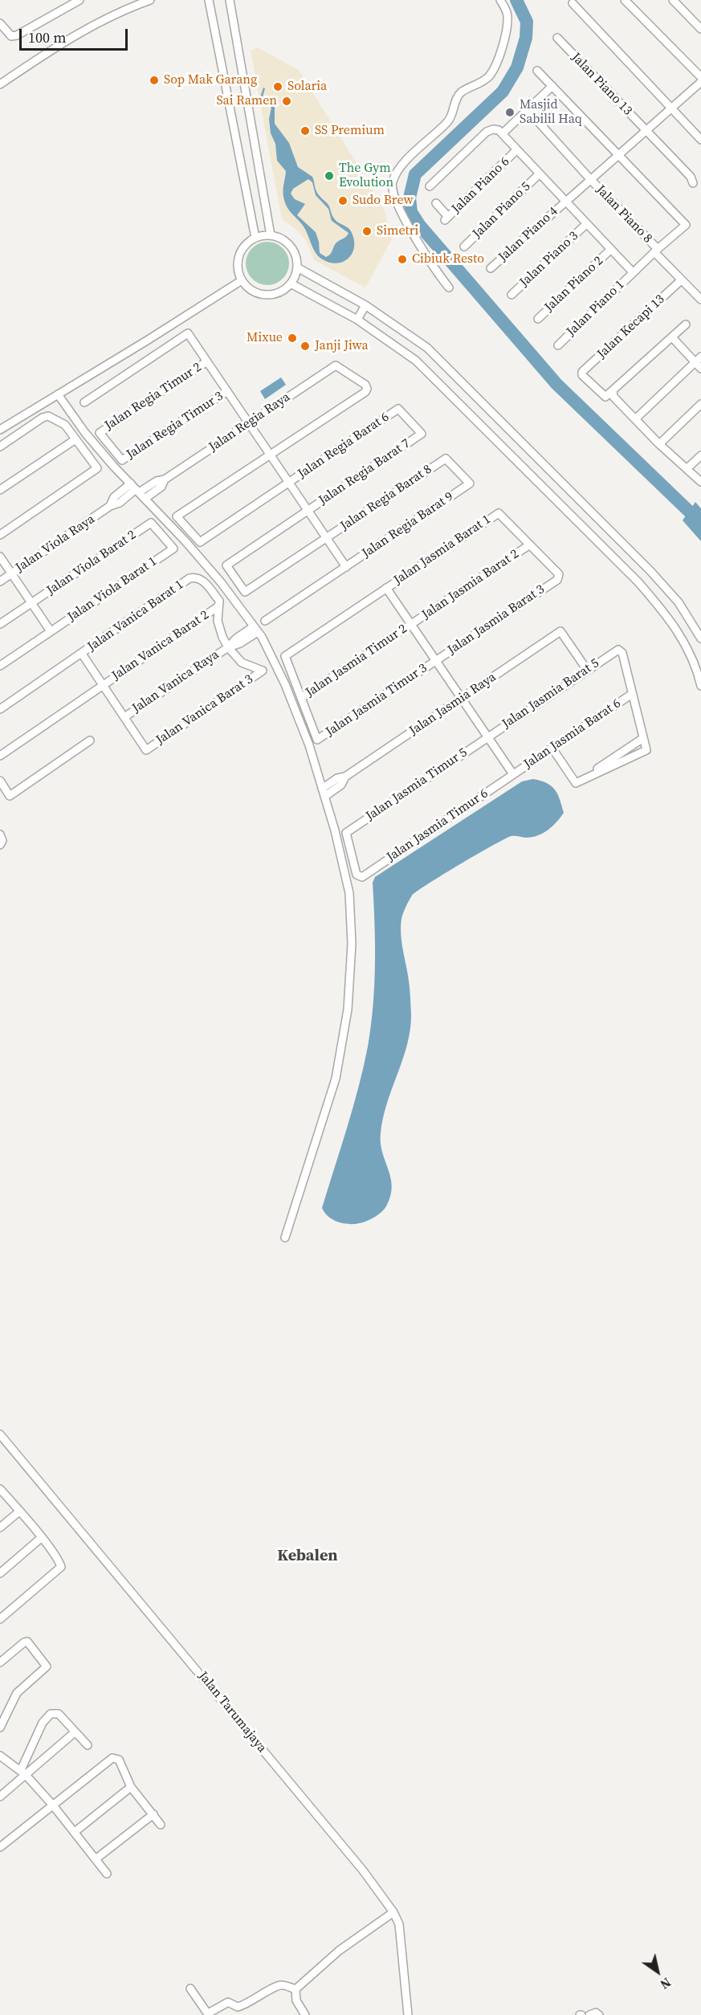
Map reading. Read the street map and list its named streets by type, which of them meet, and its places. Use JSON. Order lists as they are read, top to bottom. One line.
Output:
{"streets":{"street":["Jalan Piano 13","Jalan Piano 6","Jalan Piano 5","Jalan Piano 8","Jalan Piano 4","Jalan Piano 3","Jalan Piano 2","Jalan Piano 1","Jalan Kecapi 13","Jalan Regia Timur 2","Jalan Regia Raya","Jalan Regia Timur 3","Jalan Regia Barat 6","Jalan Regia Barat 7","Jalan Regia Barat 8","Jalan Regia Barat 9","Jalan Viola Raya","Jalan Jasmia Barat 1","Jalan Viola Barat 2","Jalan Jasmia Barat 2","Jalan Viola Barat 1","Jalan Vanica Barat 1","Jalan Jasmia Barat 3","Jalan Vanica Barat 2","Jalan Jasmia Timur 2","Jalan Vanica Raya","Jalan Jasmia Barat 5","Jalan Jasmia Timur 3","Jalan Jasmia Raya","Jalan Vanica Barat 3","Jalan Jasmia Barat 6","Jalan Jasmia Timur 5","Jalan Jasmia Timur 6","Jalan Tarumajaya"]},"crossings":[["Jalan Piano 13","Jalan Piano 4"],["Jalan Piano 8","Jalan Piano 4"],["Jalan Piano 8","Jalan Piano 1"],["Jalan Piano 8","Jalan Kecapi 13"],["Jalan Piano 4","Jalan Piano 1"],["Jalan Regia Timur 2","Jalan Regia Timur 3"],["Jalan Regia Raya","Jalan Regia Barat 6"],["Jalan Regia Raya","Jalan Viola Raya"],["Jalan Regia Barat 6","Jalan Regia Barat 7"],["Jalan Regia Barat 7","Jalan Regia Barat 8"],["Jalan Regia Barat 8","Jalan Regia Barat 9"],["Jalan Jasmia Barat 1","Jalan Jasmia Barat 2"],["Jalan Jasmia Barat 1","Jalan Jasmia Barat 3"],["Jalan Jasmia Barat 1","Jalan Jasmia Timur 2"],["Jalan Jasmia Barat 1","Jalan Jasmia Timur 3"],["Jalan Viola Barat 2","Jalan Viola Barat 1"],["Jalan Jasmia Barat 2","Jalan Jasmia Barat 3"],["Jalan Jasmia Barat 2","Jalan Jasmia Timur 2"],["Jalan Vanica Barat 1","Jalan Vanica Barat 2"],["Jalan Jasmia Barat 3","Jalan Jasmia Timur 3"],["Jalan Jasmia Timur 2","Jalan Jasmia Timur 3"],["Jalan Vanica Raya","Jalan Vanica Barat 3"],["Jalan Jasmia Barat 5","Jalan Jasmia Raya"],["Jalan Jasmia Barat 5","Jalan Jasmia Barat 6"],["Jalan Jasmia Barat 5","Jalan Jasmia Timur 5"],["Jalan Jasmia Barat 6","Jalan Jasmia Timur 6"],["Jalan Jasmia Timur 5","Jalan Jasmia Timur 6"]],"districts":["Kebalen"],"places":["Sop Mak Garang","Solaria","Sai Ramen","Masjid Sabilil Haq","SS Premium","The Gym Evolution","Sudo Brew","Simetri","Cibiuk Resto","Mixue","Janji Jiwa"],"scale_bar":"100 m","north":"bottom right"}
